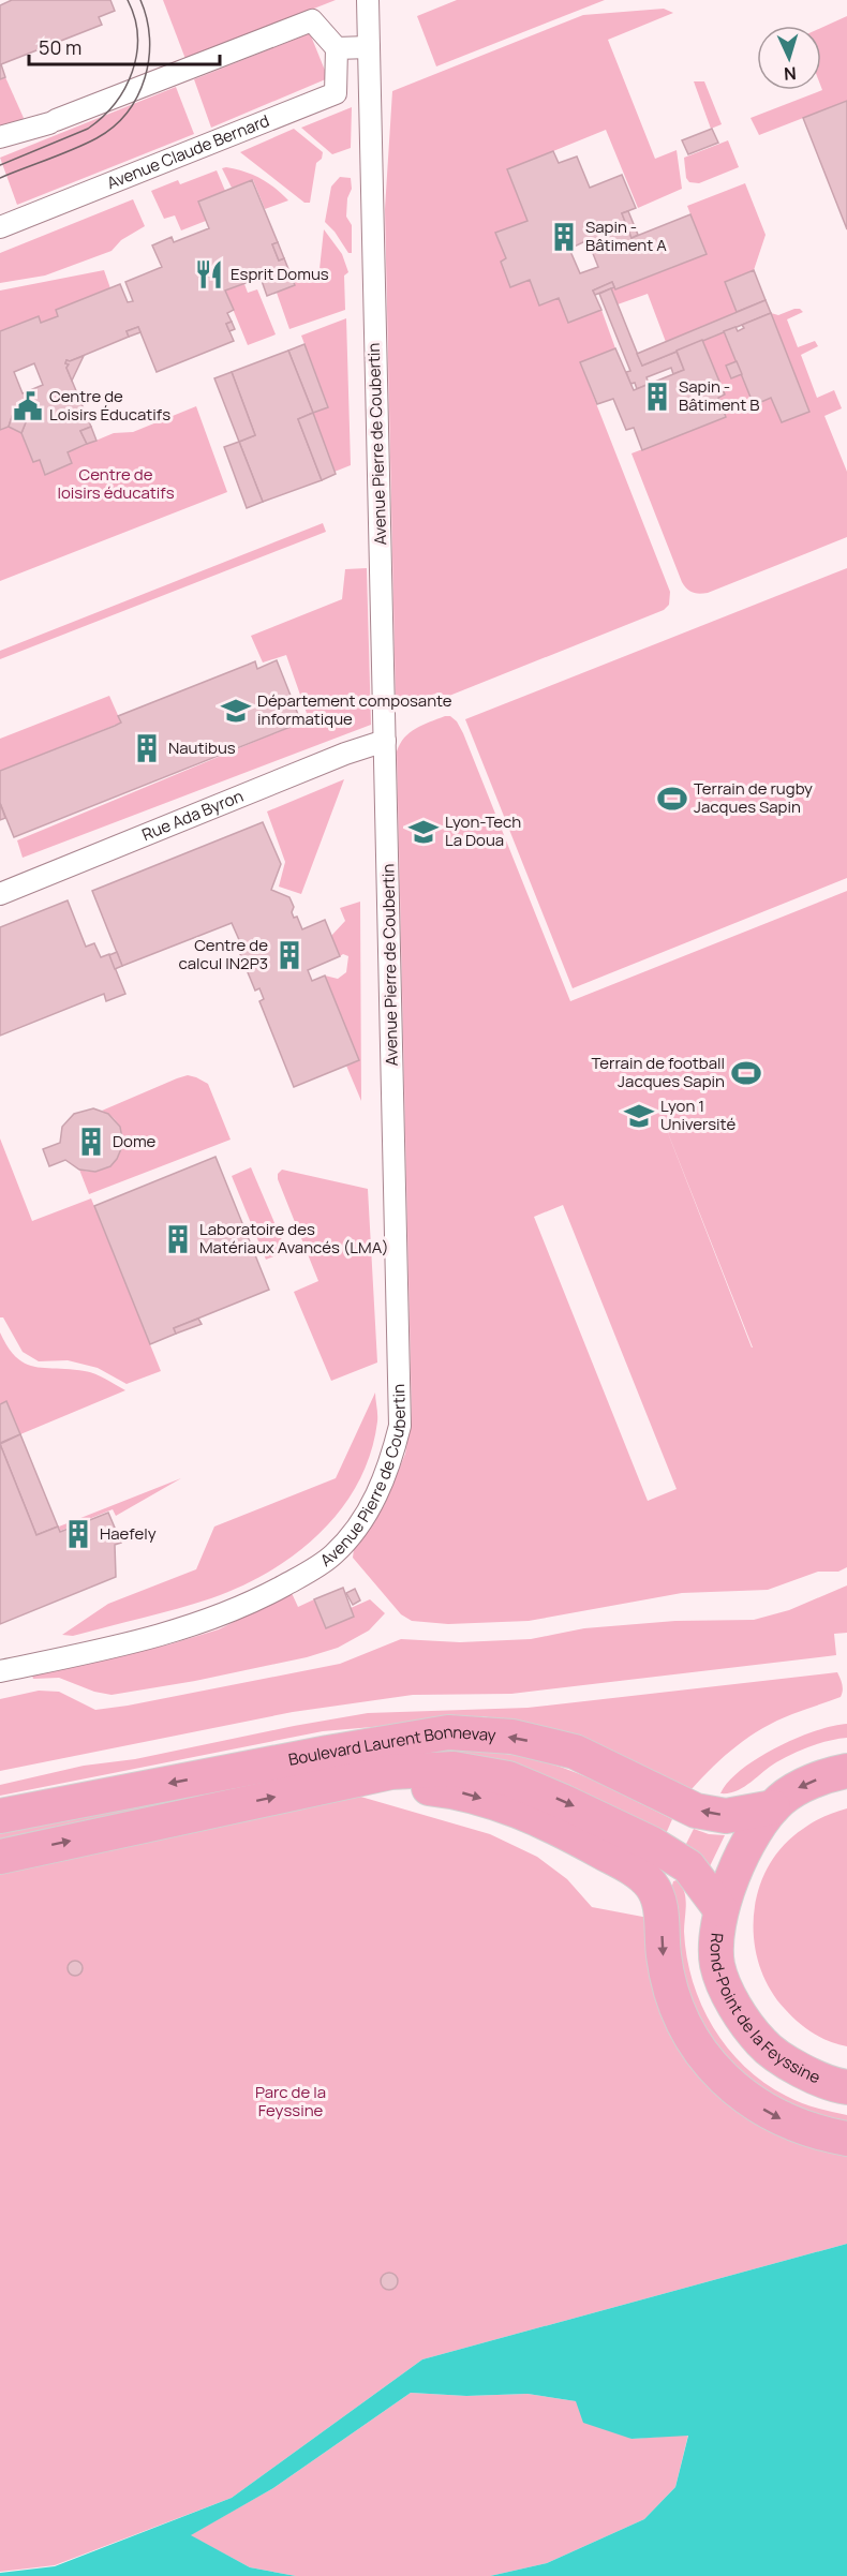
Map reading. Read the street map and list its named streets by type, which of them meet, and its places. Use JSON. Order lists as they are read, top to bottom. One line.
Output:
{"streets":{"main road":["Boulevard Laurent Bonnevay","Rond-Point de la Feyssine"],"street":["Avenue Claude Bernard","Avenue Pierre de Coubertin","Rue Ada Byron"]},"crossings":[["Avenue Pierre de Coubertin","Rue Ada Byron"],["Boulevard Laurent Bonnevay","Rond-Point de la Feyssine"]],"parks":["Centre de loisirs éducatifs","Parc de la Feyssine"],"places":{"building":["Sapin - Bâtiment A","Sapin - Bâtiment B","Nautibus","Centre de calcul IN2P3","Dome","Laboratoire des Matériaux Avancés (LMA)","Haefely"],"restaurant":["Esprit Domus"],"public building":["Centre de Loisirs Éducatifs"],"school or university":["Département composante informatique","Lyon-Tech La Doua","Lyon 1 Université"],"sports":["Terrain de rugby Jacques Sapin","Terrain de football Jacques Sapin"]},"scale_bar":"50 m","north":"bottom"}
